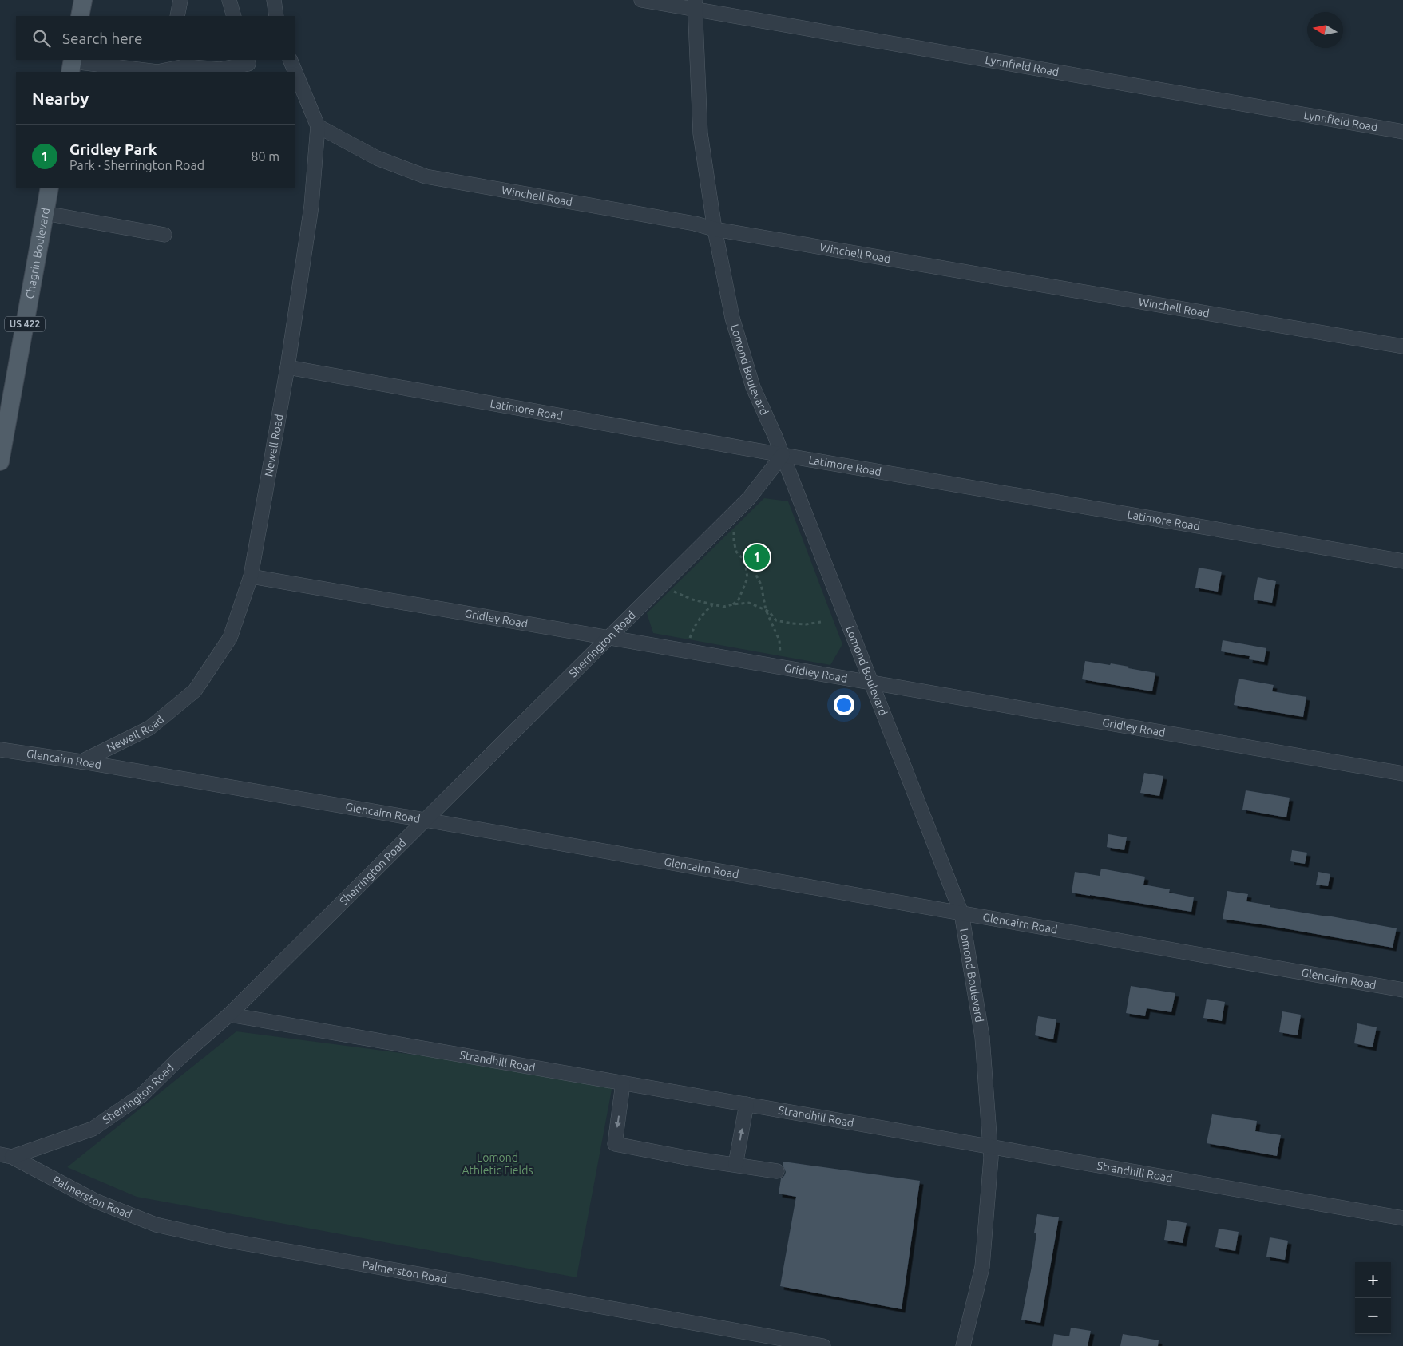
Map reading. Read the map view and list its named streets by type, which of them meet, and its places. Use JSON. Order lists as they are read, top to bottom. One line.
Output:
{"streets":{"main road":["Chagrin Boulevard","US 422"],"street":["Lynnfield Road","Winchell Road","Lomond Boulevard","Latimore Road","Newell Road","Gridley Road","Sherrington Road","Glencairn Road","Strandhill Road","Palmerston Road"]},"crossings":[["Lynnfield Road","Lomond Boulevard"],["Winchell Road","Lomond Boulevard"],["Winchell Road","Newell Road"],["Lomond Boulevard","Latimore Road"],["Lomond Boulevard","Gridley Road"],["Lomond Boulevard","Sherrington Road"],["Lomond Boulevard","Glencairn Road"],["Lomond Boulevard","Strandhill Road"],["Latimore Road","Newell Road"],["Latimore Road","Sherrington Road"],["Newell Road","Gridley Road"],["Newell Road","Glencairn Road"],["Gridley Road","Sherrington Road"],["Sherrington Road","Glencairn Road"],["Sherrington Road","Strandhill Road"],["Sherrington Road","Palmerston Road"]],"parks":["Lomond Athletic Fields"],"north":"left","page":{"search":"Search here","heading":"Nearby","list":[{"mark":"1","name":"Gridley Park","note":"Park · Sherrington Road","value":"80 m"}],"pins":"1","map_buttons":["+","−"]}}
